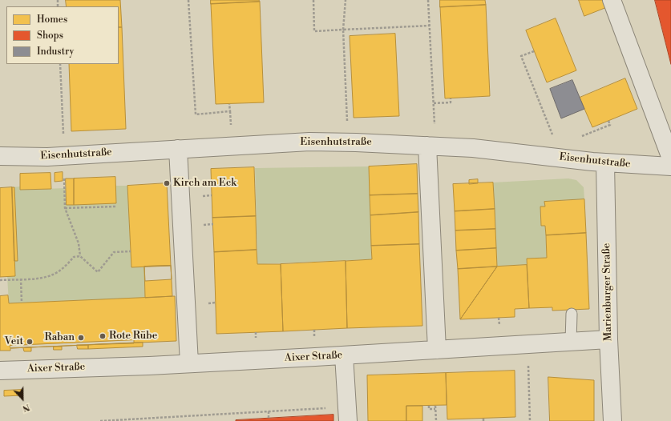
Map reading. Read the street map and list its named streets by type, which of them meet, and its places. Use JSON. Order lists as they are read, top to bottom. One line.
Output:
{"streets":{"street":["Eisenhutstraße","Marienburger Straße","Aixer Straße"]},"crossings":[["Eisenhutstraße","Marienburger Straße"],["Marienburger Straße","Aixer Straße"]],"places":["Kirch am Eck","Rote Rübe","Raban","Veit"],"legend":["Homes","Shops","Industry"],"north":"bottom"}
